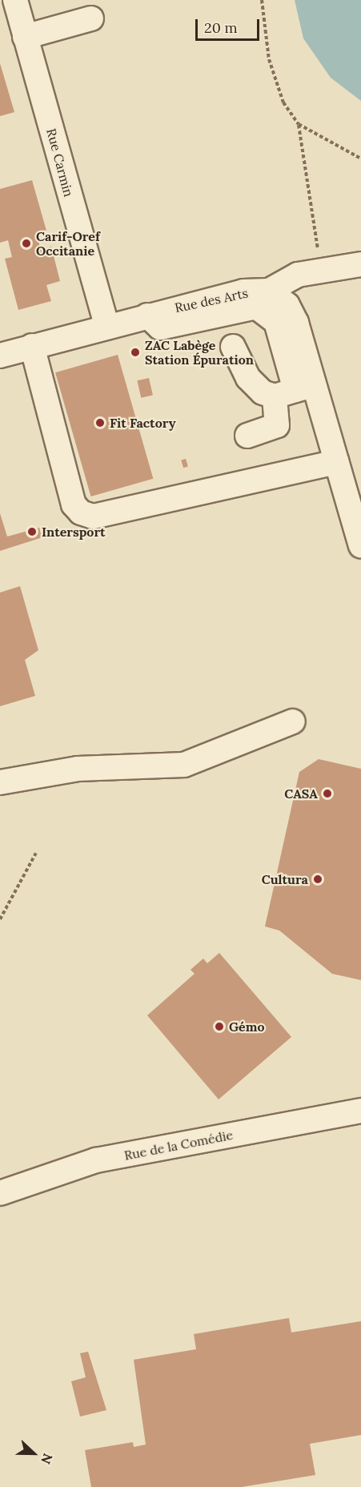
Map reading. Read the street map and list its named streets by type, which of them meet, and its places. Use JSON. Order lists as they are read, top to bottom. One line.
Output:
{"streets":{"street":["Rue Carmin","Rue des Arts","Rue de la Comédie"]},"crossings":[["Rue Carmin","Rue des Arts"]],"places":["Carif-Oref Occitanie","ZAC Labège Station Épuration","Fit Factory","Intersport","CASA","Cultura","Gémo"],"scale_bar":"20 m","north":"right"}
